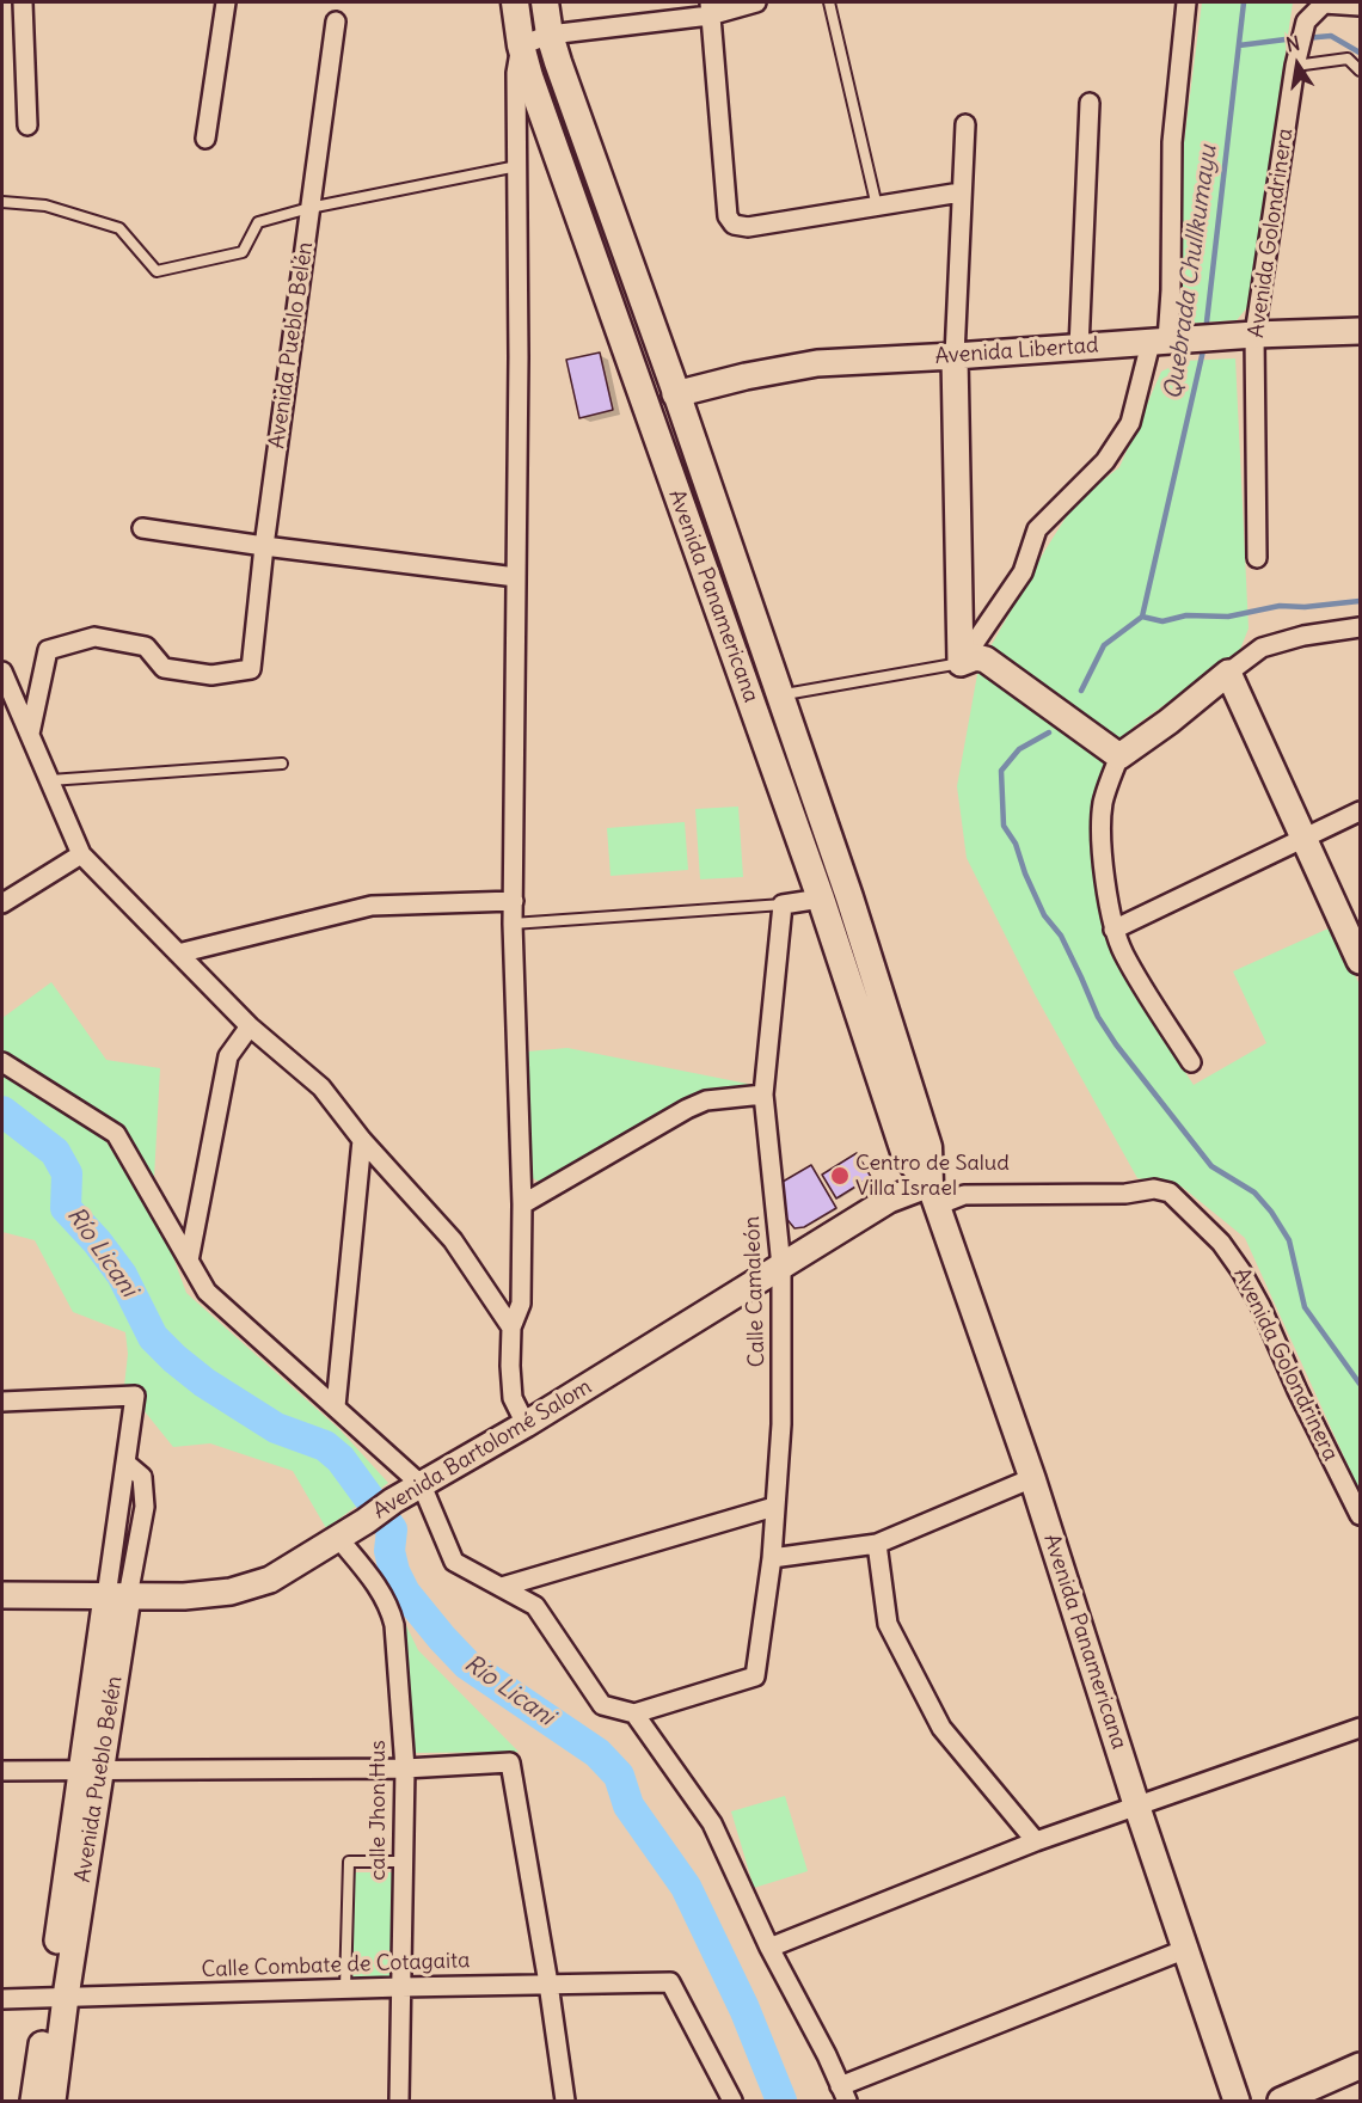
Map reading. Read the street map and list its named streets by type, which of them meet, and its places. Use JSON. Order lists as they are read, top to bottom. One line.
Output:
{"streets":{"main road":["Avenida Panamericana"],"street":["Avenida Golondrinera","Avenida Pueblo Belén","Avenida Libertad","Calle Camaleón","Avenida Bartolomé Salom","calle Jhon Hus","Calle Combate de Cotagaita"]},"crossings":[["Avenida Golondrinera","Avenida Libertad"],["Avenida Golondrinera","Avenida Panamericana"],["Avenida Golondrinera","Avenida Bartolomé Salom"],["Avenida Pueblo Belén","Avenida Bartolomé Salom"],["Avenida Pueblo Belén","Calle Combate de Cotagaita"],["Avenida Libertad","Avenida Panamericana"],["Avenida Panamericana","Avenida Bartolomé Salom"],["Calle Camaleón","Avenida Bartolomé Salom"],["Avenida Bartolomé Salom","calle Jhon Hus"],["calle Jhon Hus","Calle Combate de Cotagaita"]],"water":["Quebrada Chullkumayu","Río Licani"],"places":["Centro de Salud Villa Israel"],"north":"top"}
